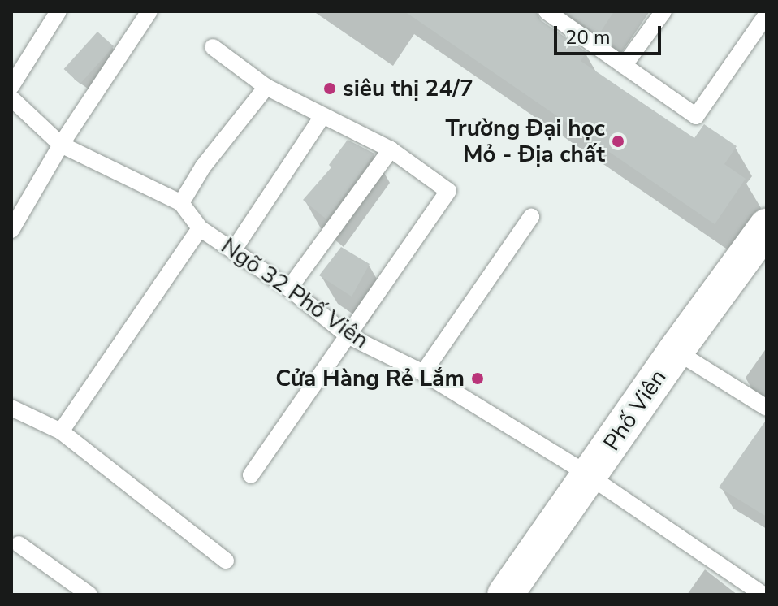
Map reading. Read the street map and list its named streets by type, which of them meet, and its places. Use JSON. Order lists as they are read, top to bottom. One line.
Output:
{"streets":{"street":["Phố Viên"],"lane":["Ngõ 32 Phố Viên"]},"crossings":[["Ngõ 32 Phố Viên","Phố Viên"]],"places":["siêu thị 24/7","Trường Đại học Mỏ - Địa chất","Cửa Hàng Rẻ Lắm"],"scale_bar":"20 m"}
